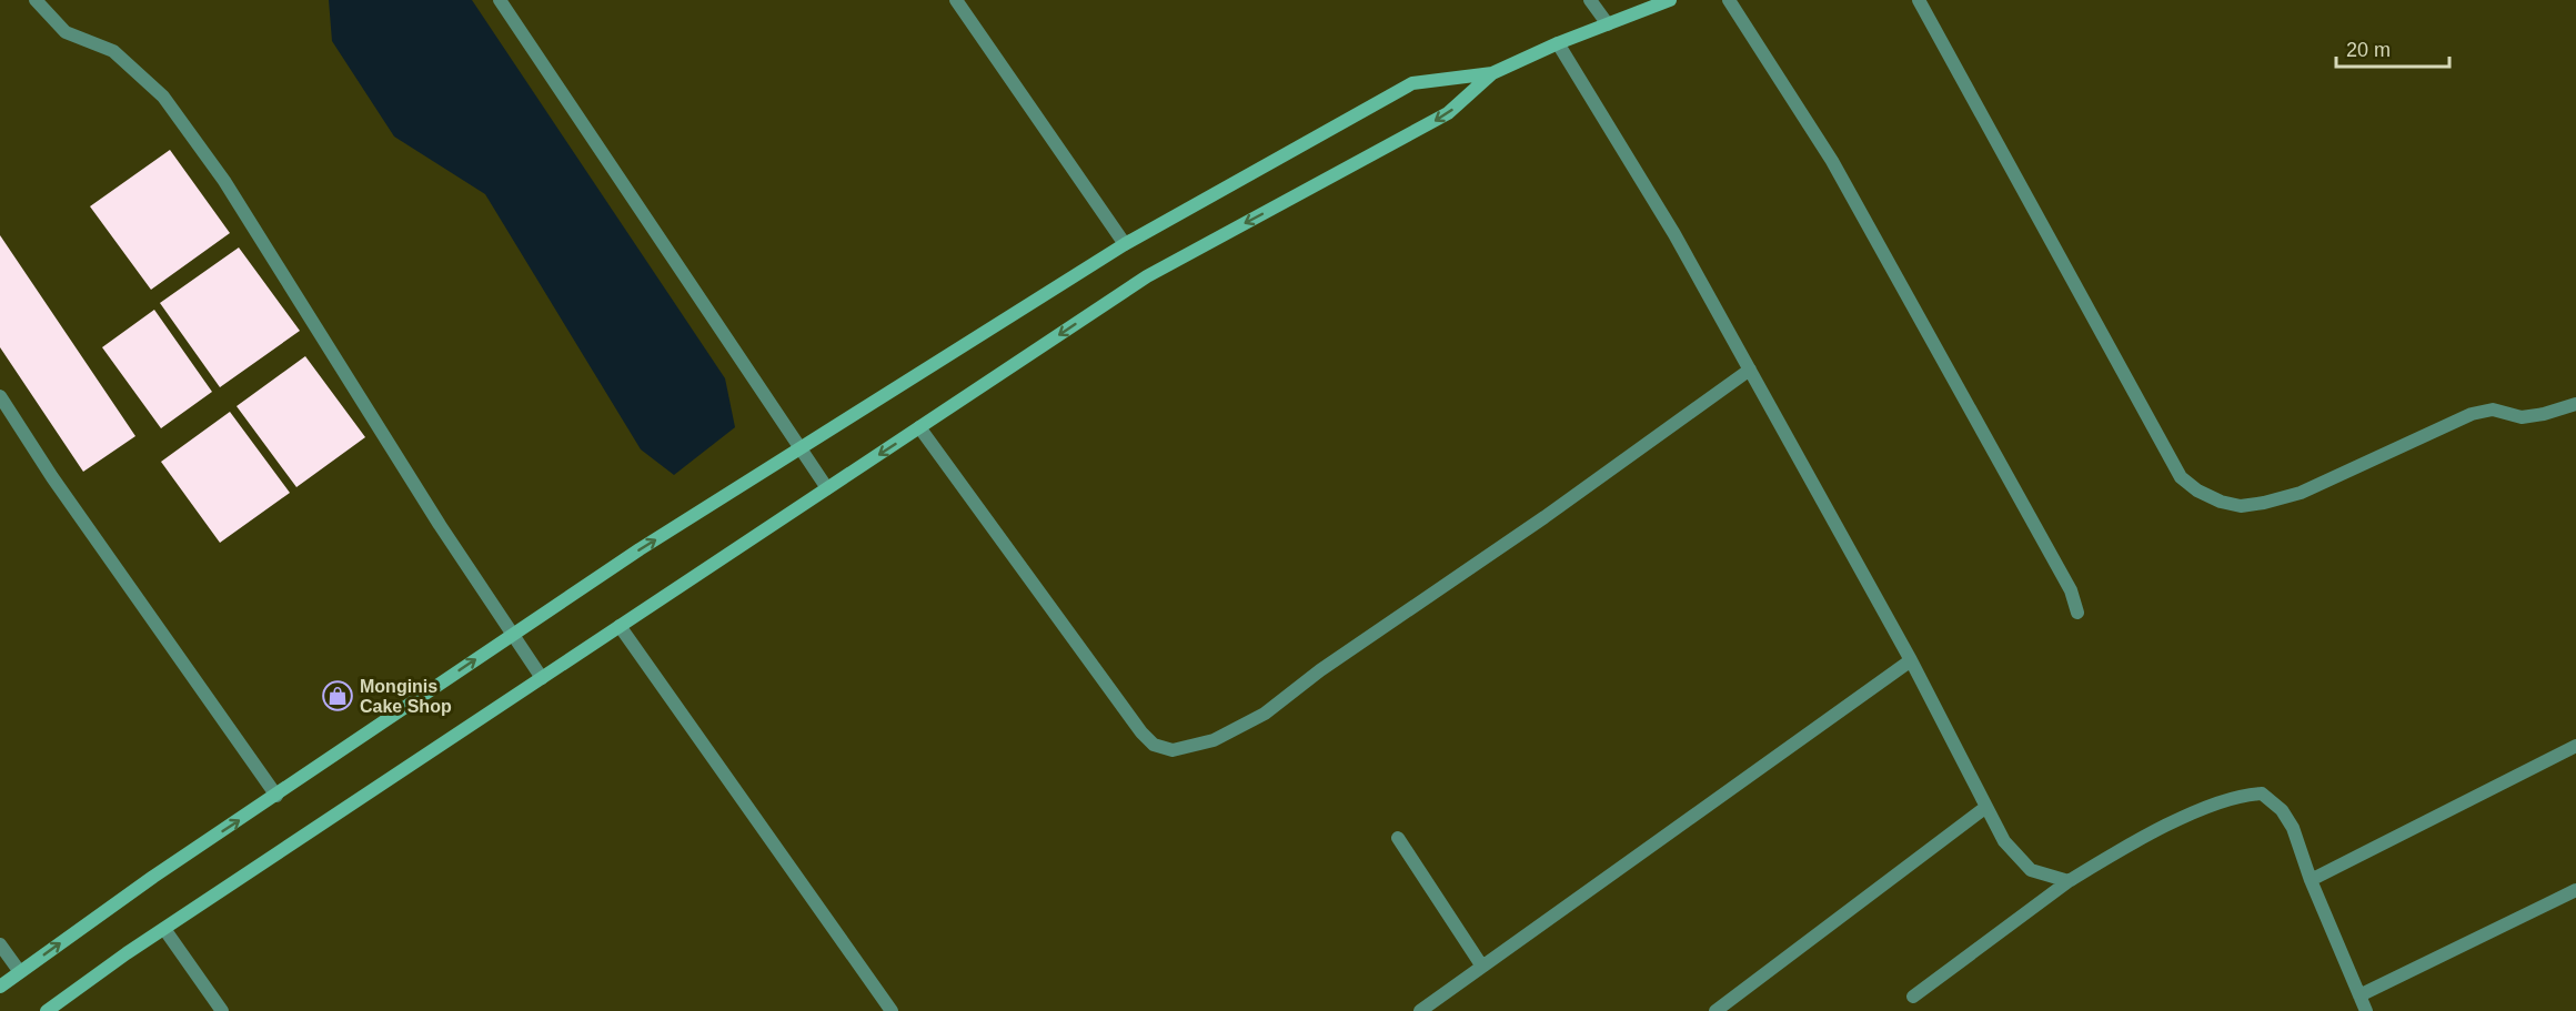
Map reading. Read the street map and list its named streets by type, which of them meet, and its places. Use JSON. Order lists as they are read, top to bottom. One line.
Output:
{"places":{"shop":["Monginis Cake Shop"]},"scale_bar":"20 m"}
